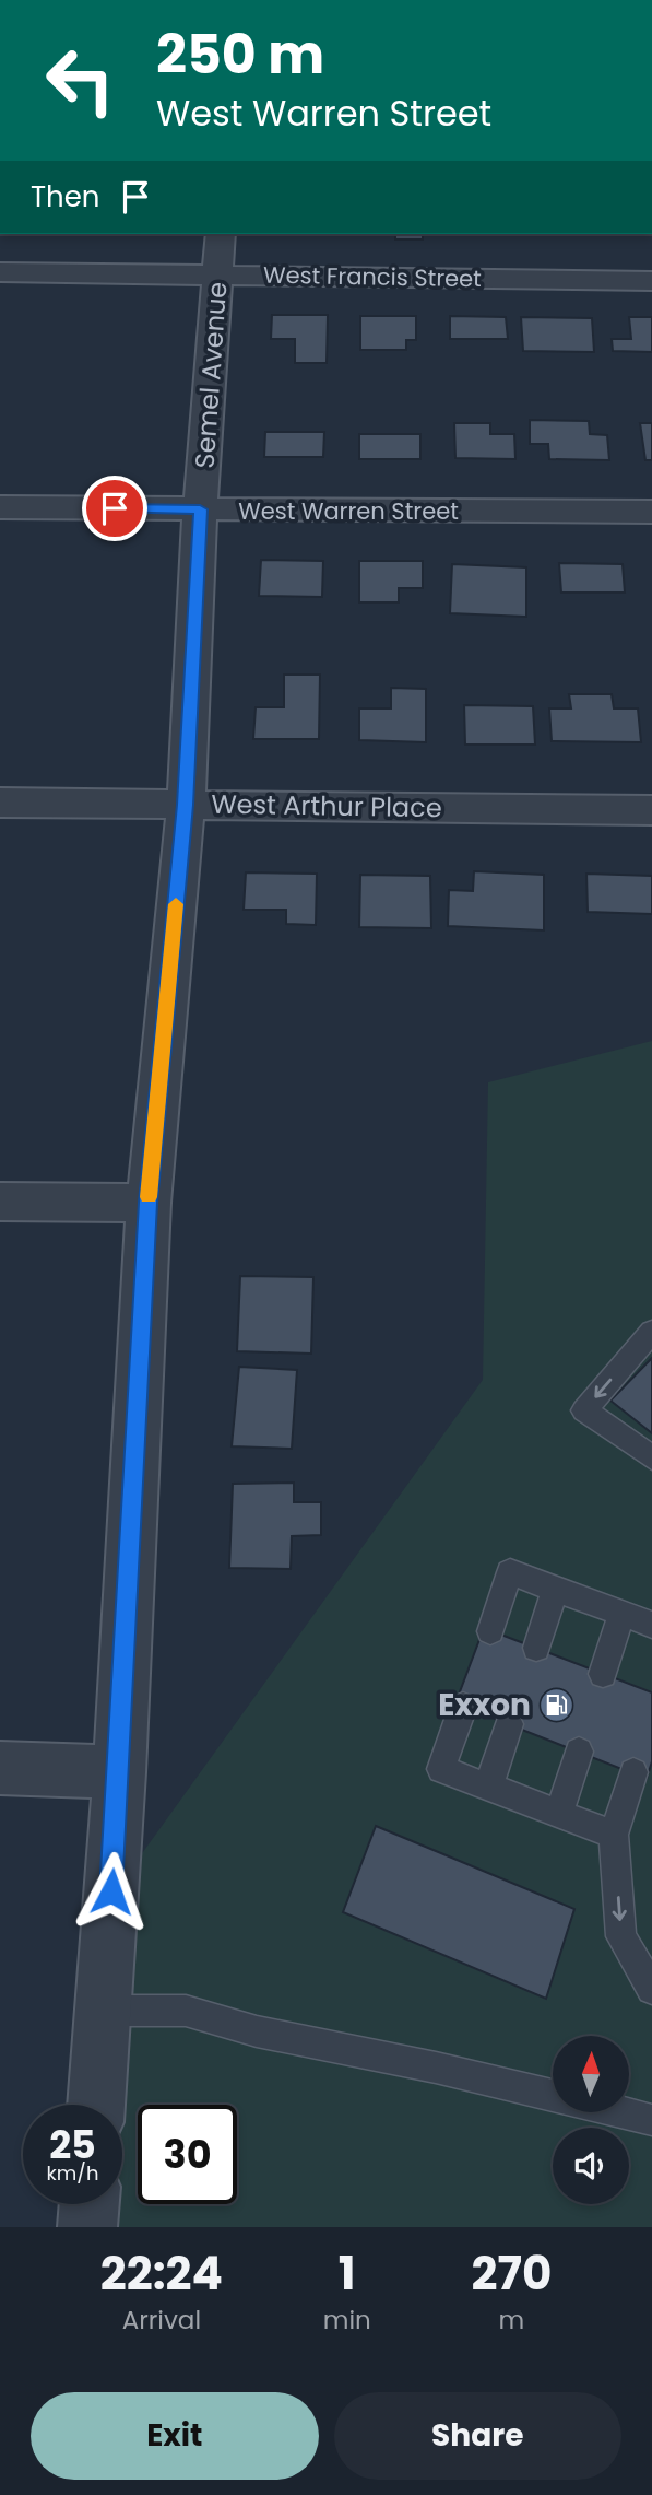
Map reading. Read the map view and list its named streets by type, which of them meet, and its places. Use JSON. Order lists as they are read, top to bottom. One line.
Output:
{"streets":{"street":["West Francis Street","Semel Avenue","West Warren Street","West Arthur Place"]},"crossings":[["West Francis Street","Semel Avenue"],["Semel Avenue","West Warren Street"],["Semel Avenue","West Arthur Place"]],"places":{"fuel station":["Exxon"]},"north":"top","page":{"turn":["250 m","West Warren Street"],"then":"Then","speed":"25 km/h","limit":"30","eta":["22:24","Arrival","1","min","270","m"],"buttons":["Exit","Share"]}}
